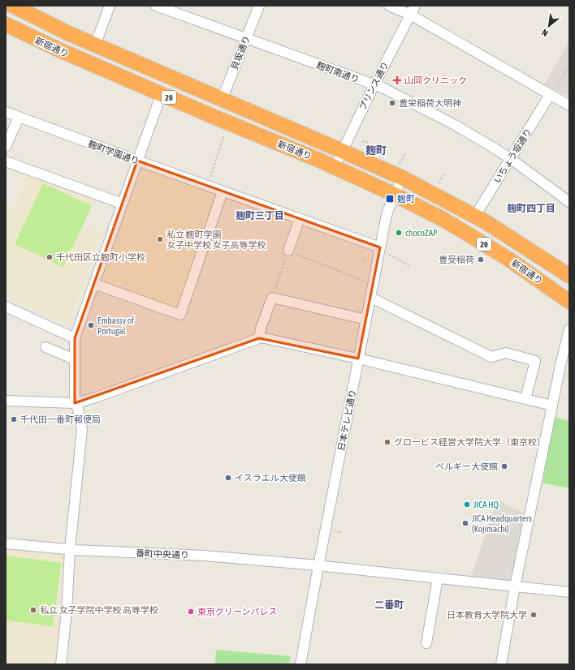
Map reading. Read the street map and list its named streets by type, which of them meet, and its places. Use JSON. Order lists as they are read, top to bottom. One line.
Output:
{"streets":{"highway":["新宿通り","20"],"street":["貝坂通り","麹町南通り","プリンス通り","麹町学園通り","いちょう坂通り","日本テレビ通り","番町中央通り"]},"crossings":[["新宿通り","貝坂通り"],["新宿通り","プリンス通り"],["新宿通り","いちょう坂通り"],["新宿通り","日本テレビ通り"],["貝坂通り","麹町南通り"],["麹町南通り","プリンス通り"],["麹町南通り","いちょう坂通り"],["麹町学園通り","日本テレビ通り"],["日本テレビ通り","番町中央通り"]],"districts":["麹町","麹町四丁目","麹町三丁目","二番町"],"places":{"health":["山岡クリニック"],"other":["豊栄稲荷大明神","chocoZAP","私立 麹町学園 女子中学校 女子高等学校","千代田区立麹町小学校","豊受稲荷","Embassy of Portugal","千代田一番町郵便局","グロービス経営大学院大学（東京校）","ベルギー大使館","イスラエル大使館","JICA HQ","JICA Headquarters (Kojimachi)","私立 女子学院中学校 高等学校","東京グリーンパレス","日本教育大学院大学"],"transit":["麹町"]},"north":"bottom left"}
